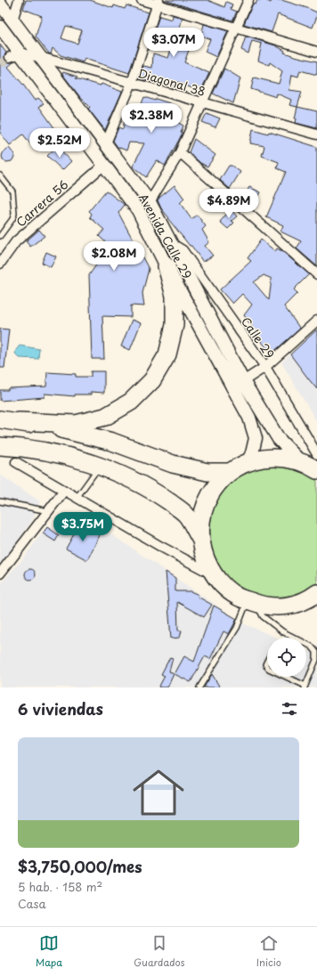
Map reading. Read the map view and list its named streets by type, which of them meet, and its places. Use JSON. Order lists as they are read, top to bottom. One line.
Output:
{"streets":{"main road":["Avenida Calle 29"],"street":["Diagonal 38","Carrera 56","Calle 29"]},"crossings":[["Diagonal 38","Avenida Calle 29"],["Carrera 56","Avenida Calle 29"],["Avenida Calle 29","Calle 29"]],"page":{"price":["$3.07M","$2.38M","$2.52M","$4.89M","$2.08M","$3.75M"],"heading":"6 viviendas","list":[{"name":"$3,750,000/mes","note":"5 hab. · 158 m² · Casa"}],"tabs":["Mapa","Guardados","Inicio"]}}
